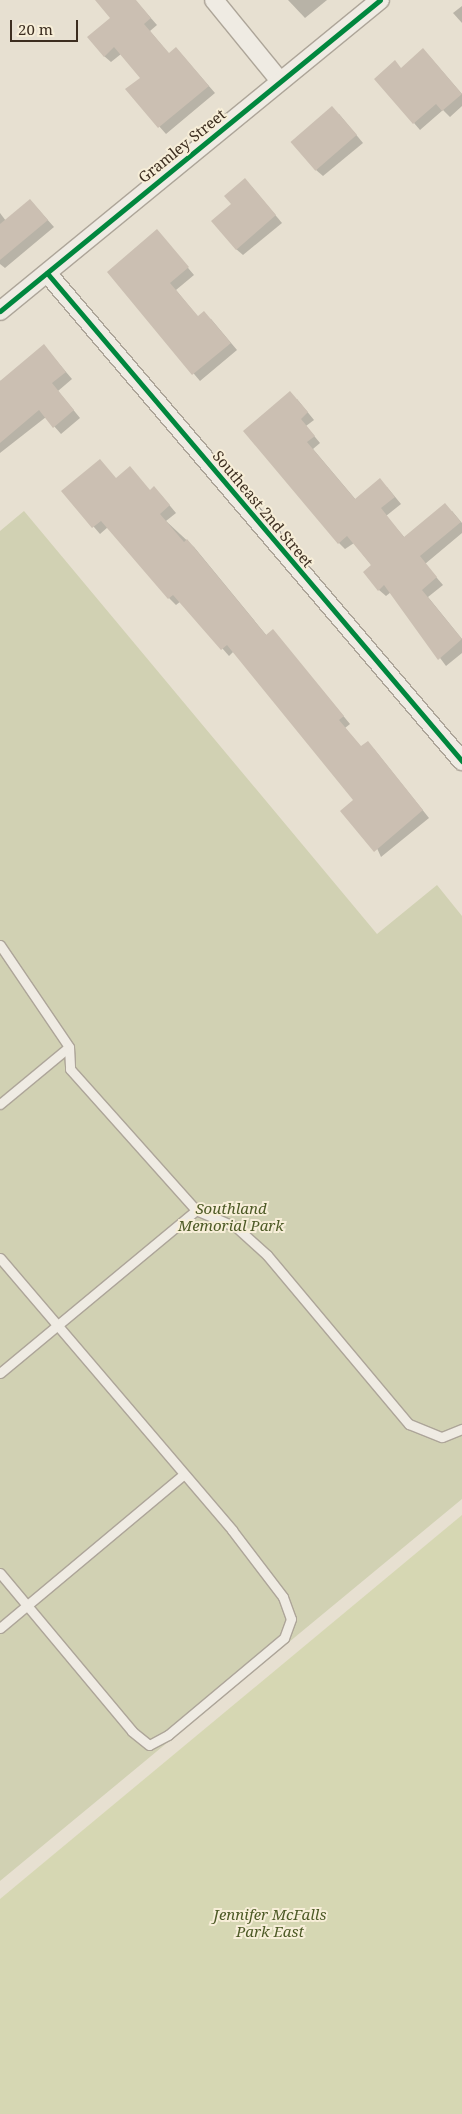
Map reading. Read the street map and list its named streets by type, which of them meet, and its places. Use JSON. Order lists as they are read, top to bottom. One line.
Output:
{"streets":{"street":["Gramley Street","Southeast 2nd Street"]},"crossings":[["Gramley Street","Southeast 2nd Street"]],"parks":["Southland Memorial Park","Jennifer McFalls Park East"],"scale_bar":"20 m"}
